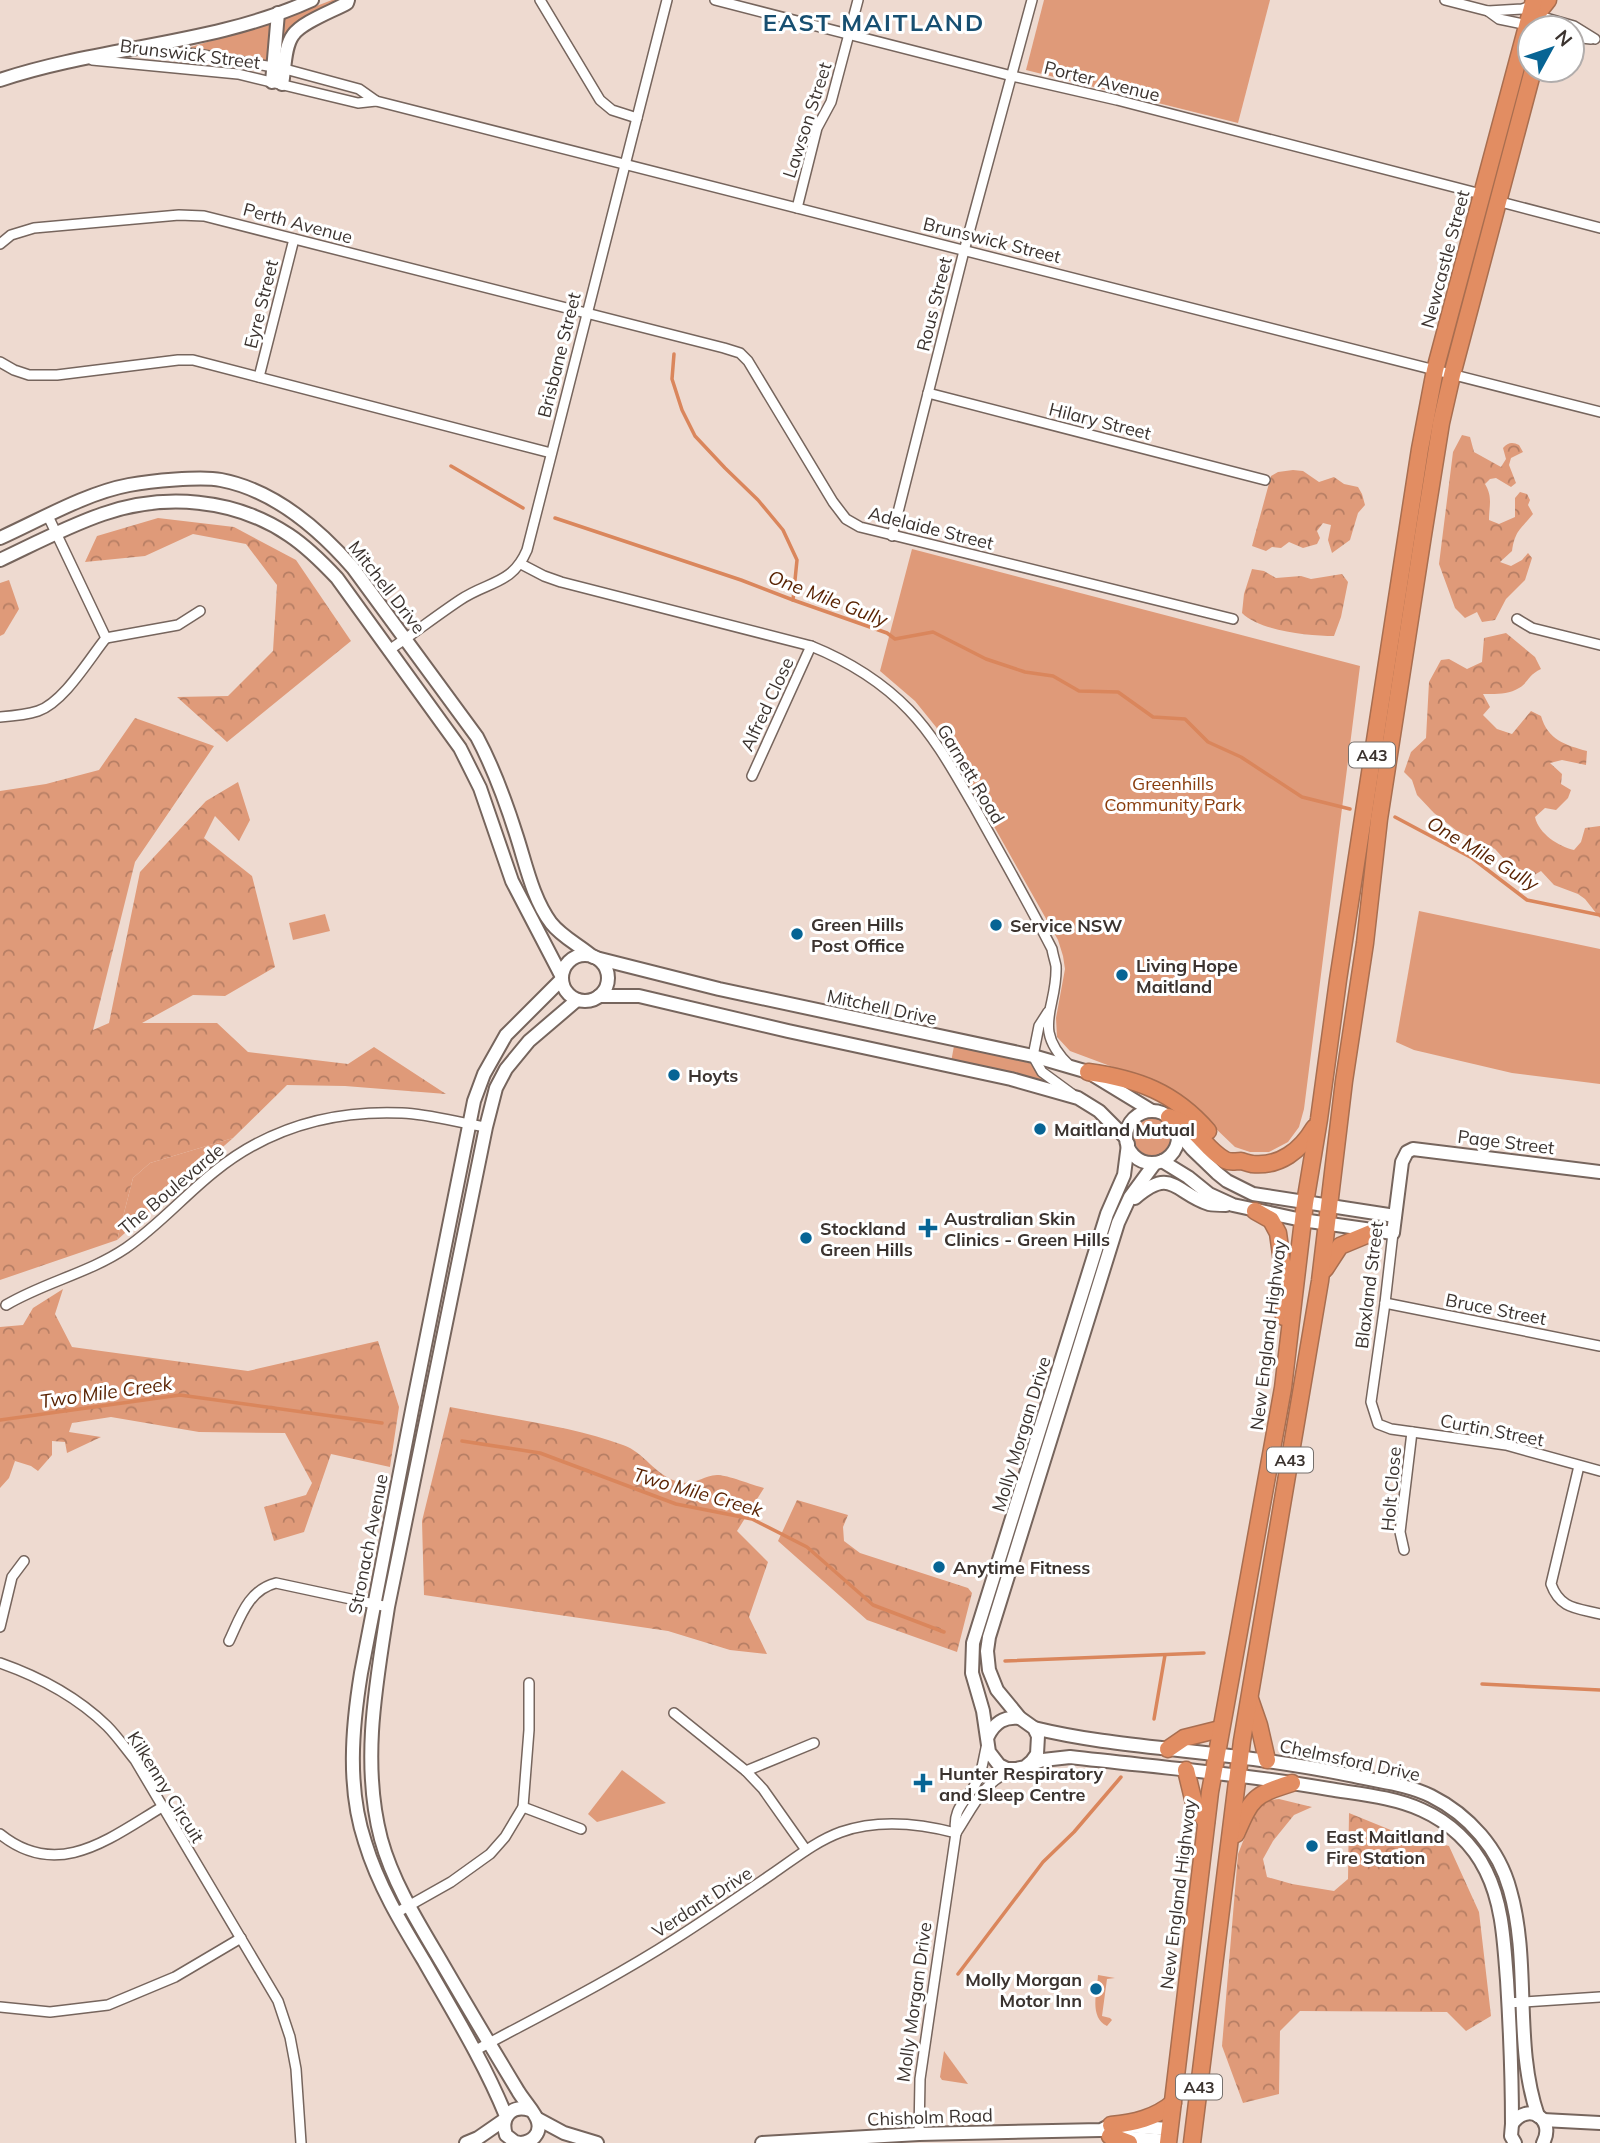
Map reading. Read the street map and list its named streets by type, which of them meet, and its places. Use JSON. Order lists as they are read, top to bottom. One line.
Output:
{"streets":{"highway":["Newcastle Street","A43","New England Highway"],"main road":["Brunswick Street","Mitchell Drive","Page Street","Blaxland Street","Molly Morgan Drive","Stronach Avenue","Chelmsford Drive","Chisholm Road"],"street":["Porter Avenue","Lawson Street","Perth Avenue","Eyre Street","Rous Street","Brisbane Street","Hilary Street","Adelaide Street","Alfred Close","Garnett Road","The Boulevarde","Bruce Street","Curtin Street","Holt Close","Kilkenny Circuit","Verdant Drive"]},"crossings":[["Brunswick Street","Lawson Street"],["Brunswick Street","Newcastle Street"],["Brunswick Street","Rous Street"],["Brunswick Street","Brisbane Street"],["Porter Avenue","Lawson Street"],["Porter Avenue","Newcastle Street"],["Porter Avenue","Rous Street"],["Perth Avenue","Eyre Street"],["Perth Avenue","Brisbane Street"],["Perth Avenue","Adelaide Street"],["Newcastle Street","A43"],["Newcastle Street","New England Highway"],["Rous Street","Hilary Street"],["Rous Street","Adelaide Street"],["Brisbane Street","Adelaide Street"],["Brisbane Street","Garnett Road"],["Mitchell Drive","Garnett Road"],["Mitchell Drive","Molly Morgan Drive"],["Mitchell Drive","Stronach Avenue"],["Alfred Close","Garnett Road"],["A43","Chelmsford Drive"],["Page Street","Blaxland Street"],["The Boulevarde","Stronach Avenue"],["Blaxland Street","Bruce Street"],["Blaxland Street","Curtin Street"],["New England Highway","Chelmsford Drive"],["New England Highway","Chisholm Road"],["Curtin Street","Holt Close"],["Molly Morgan Drive","Chelmsford Drive"],["Molly Morgan Drive","Verdant Drive"],["Molly Morgan Drive","Chisholm Road"],["Stronach Avenue","Verdant Drive"]],"districts":["EAST MAITLAND"],"water":["One Mile Gully","Two Mile Creek"],"parks":["Greenhills Community Park"],"places":{"other":["Service NSW","Green Hills Post Office","Living Hope Maitland","Hoyts","Maitland Mutual","Stockland Green Hills","Anytime Fitness","East Maitland Fire Station","Molly Morgan Motor Inn"],"health":["Australian Skin Clinics - Green Hills","Hunter Respiratory and Sleep Centre"]},"north":"top right"}
